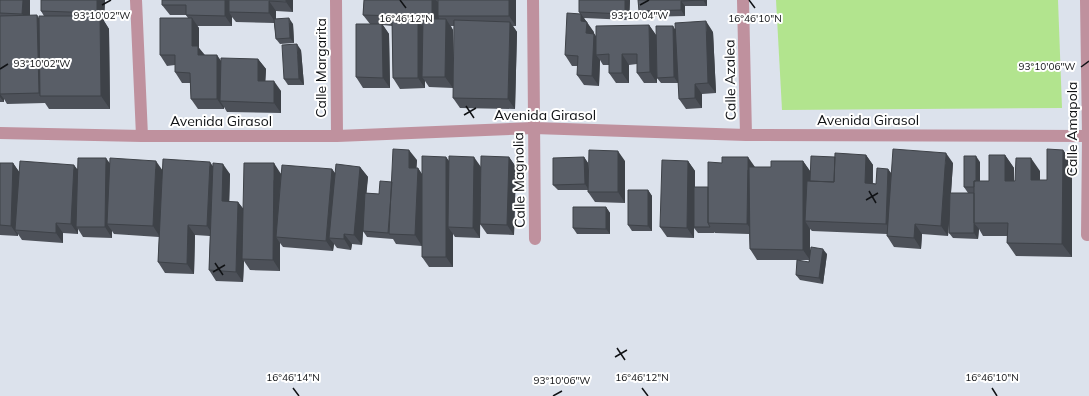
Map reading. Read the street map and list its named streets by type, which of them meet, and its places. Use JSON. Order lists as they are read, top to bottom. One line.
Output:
{"streets":{"street":["Calle Margarita","Calle Azalea","Avenida Girasol","Calle Amapola","Calle Magnolia"]},"crossings":[["Calle Margarita","Avenida Girasol"],["Calle Azalea","Avenida Girasol"],["Avenida Girasol","Calle Amapola"],["Avenida Girasol","Calle Magnolia"]],"coordinates":["93°10'02\"W","93°10'04\"W","16°46'12\"N","16°46'10\"N","93°10'06\"W","16°46'14\"N"]}
